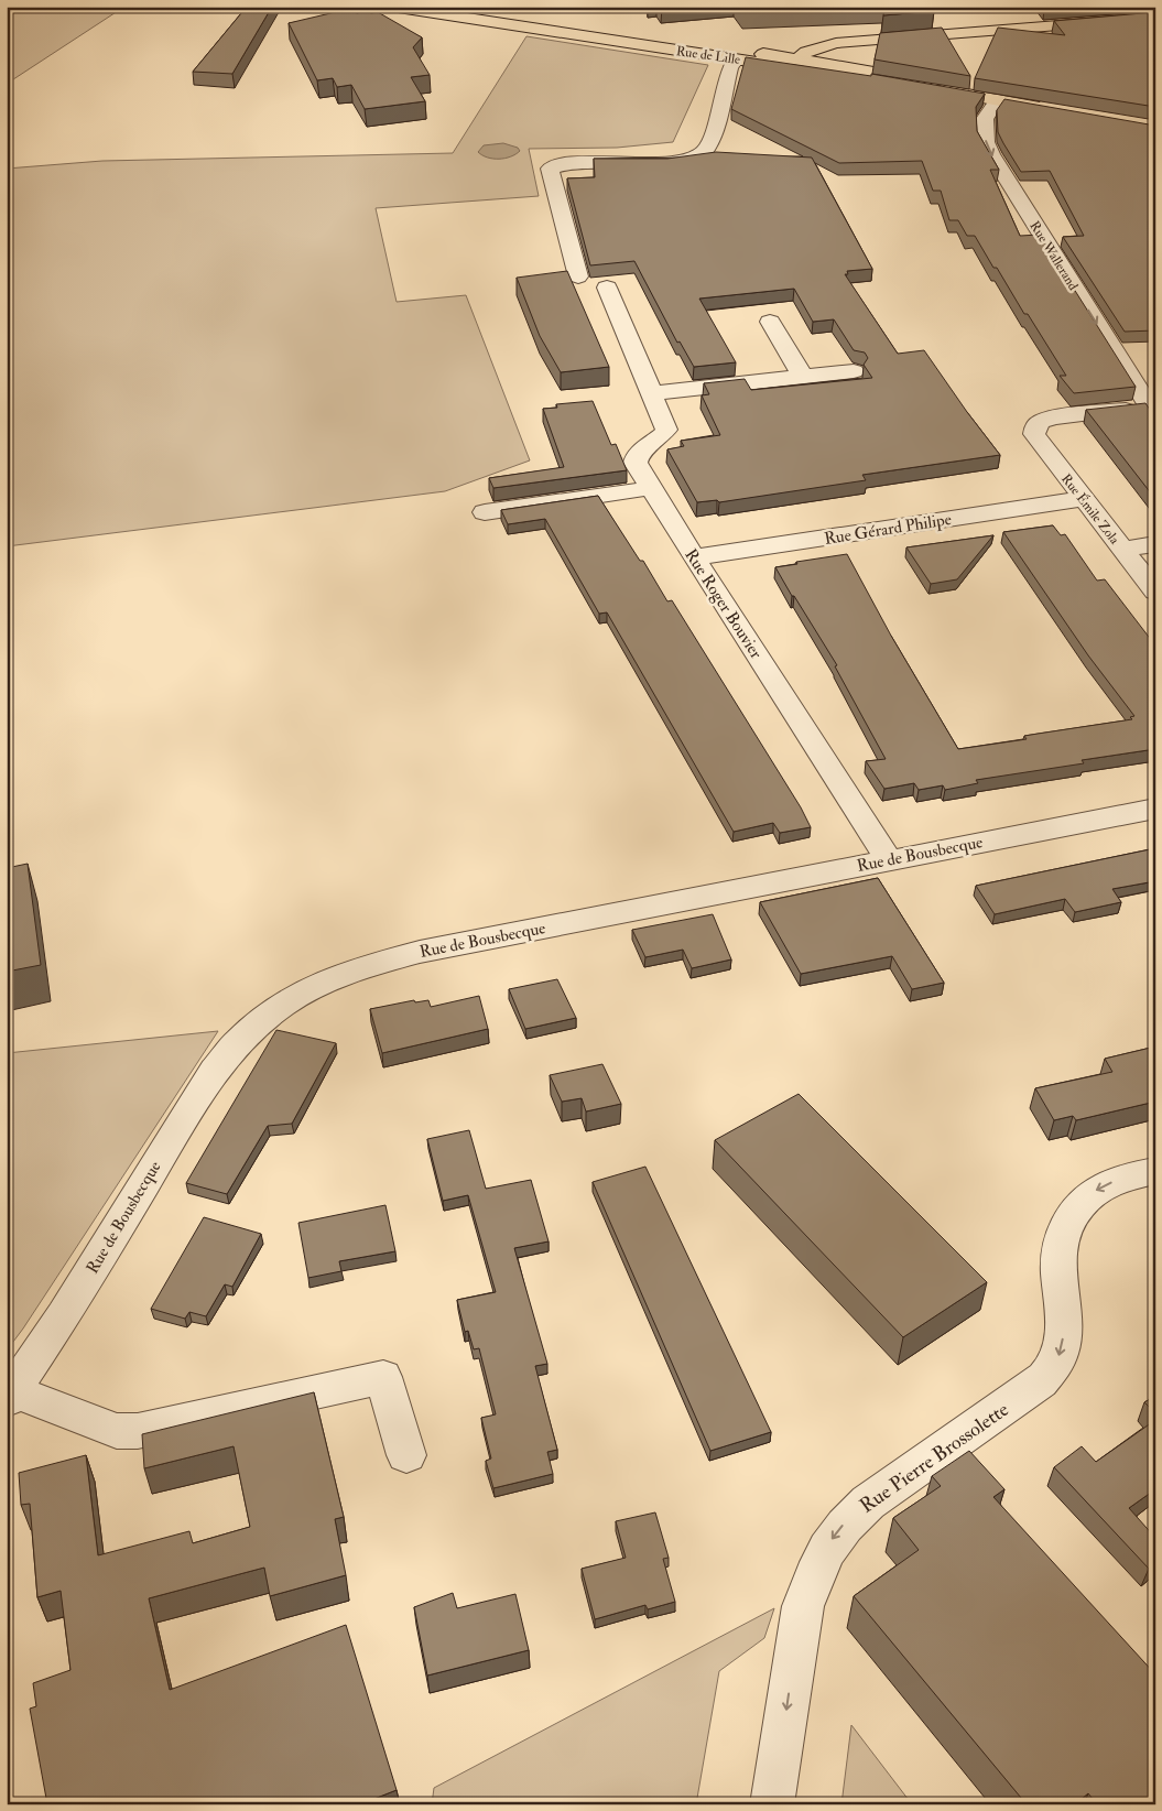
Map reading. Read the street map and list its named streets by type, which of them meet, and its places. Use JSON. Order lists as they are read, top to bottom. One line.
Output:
{"streets":{"main road":["Rue de Lille"],"street":["Rue Wallerand","Rue Émile Zola","Rue Gérard Philipe","Rue Roger Bouvier","Rue de Bousbecque","Rue Pierre Brossolette"]},"crossings":[["Rue de Lille","Rue Wallerand"],["Rue Wallerand","Rue Émile Zola"],["Rue Émile Zola","Rue Gérard Philipe"],["Rue Gérard Philipe","Rue Roger Bouvier"],["Rue Roger Bouvier","Rue de Bousbecque"]],"one_way":["Rue Wallerand","Rue Pierre Brossolette"]}
